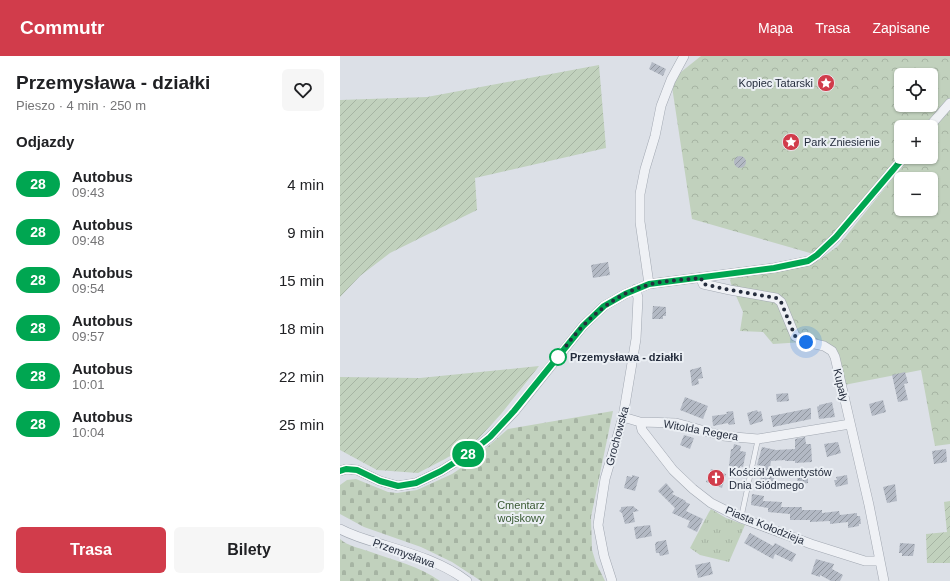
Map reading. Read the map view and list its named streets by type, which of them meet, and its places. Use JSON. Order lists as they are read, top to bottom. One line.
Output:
{"streets":{"street":["Kupały","Witolda Regera","Grochowska","Piasta Kołodzieja","Przemysława"]},"crossings":[["Kupały","Witolda Regera"],["Kupały","Piasta Kołodzieja"],["Witolda Regera","Grochowska"],["Witolda Regera","Piasta Kołodzieja"]],"parks":["Cmentarz wojskowy"],"places":{"place":["Kopiec Tatarski","Park Zniesienie"],"other":["Przemysława - działki"],"church":["Kościół Adwentystów Dnia Siódmego"]},"lines":["bus line 28"],"page":{"header":"Commutr","nav":["Mapa","Trasa","Zapisane"],"heading":[["Przemysława - działki","Pieszo · 4 min · 250 m"],"Odjazdy"],"on_map":"28","map_buttons":["+","−"],"list":[{"mark":"28","name":"Autobus","note":"09:43","value":"4 min"},{"mark":"28","name":"Autobus","note":"09:48","value":"9 min"},{"mark":"28","name":"Autobus","note":"09:54","value":"15 min"},{"mark":"28","name":"Autobus","note":"09:57","value":"18 min"},{"mark":"28","name":"Autobus","note":"10:01","value":"22 min"},{"mark":"28","name":"Autobus","note":"10:04","value":"25 min"}],"buttons":["Trasa","Bilety"]}}
